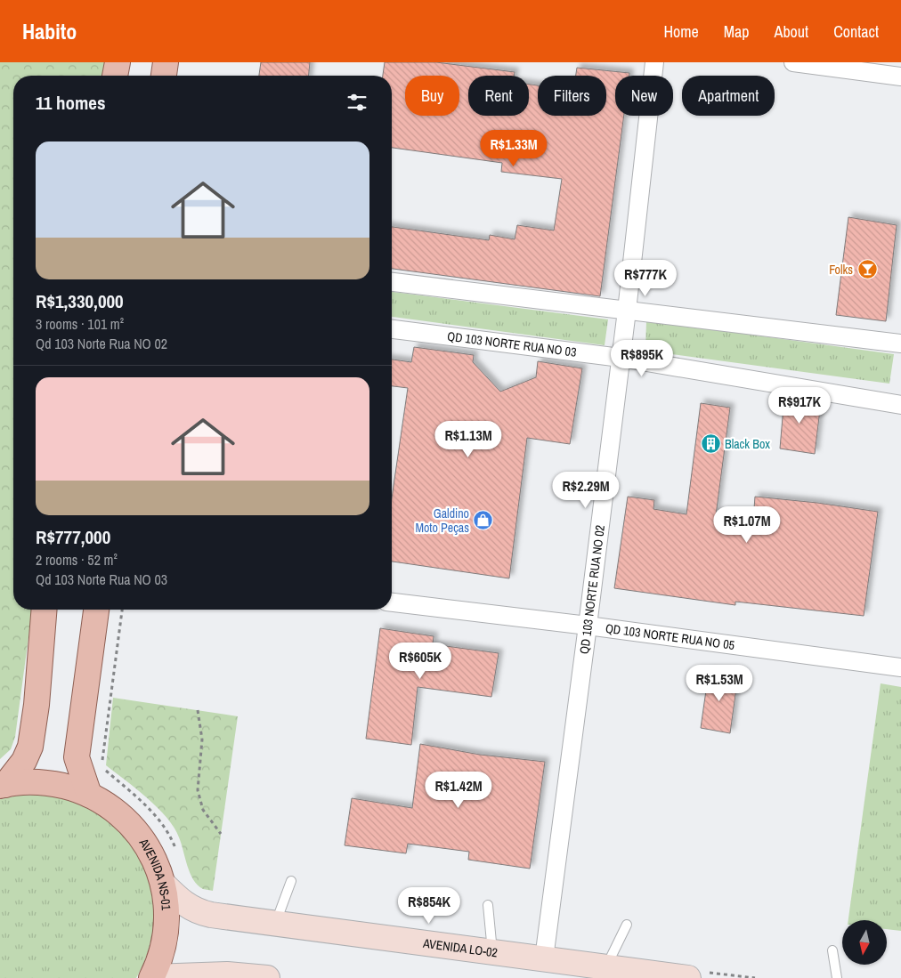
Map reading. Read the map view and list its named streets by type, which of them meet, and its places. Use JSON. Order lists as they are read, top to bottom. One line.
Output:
{"streets":{"main road":["AVENIDA NS-01"],"street":["QD 103 NORTE RUA NO 03","QD 103 NORTE RUA NO 02","QD 103 NORTE RUA NO 05","AVENIDA LO-02"]},"crossings":[["QD 103 NORTE RUA NO 03","QD 103 NORTE RUA NO 02"],["QD 103 NORTE RUA NO 02","QD 103 NORTE RUA NO 05"],["QD 103 NORTE RUA NO 02","AVENIDA LO-02"],["AVENIDA NS-01","AVENIDA LO-02"]],"places":{"bar":["Folks"],"building":["Black Box"],"shop":["Galdino Moto Peças"]},"north":"bottom","page":{"header":"Habito","nav":["Home","Map","About","Contact"],"chip":["Buy","Rent","Filters","New","Apartment"],"heading":"11 homes","list":[{"name":"R$1,330,000","note":"3 rooms · 101 m² · Qd 103 Norte Rua NO 02"},{"name":"R$777,000","note":"2 rooms · 52 m² · Qd 103 Norte Rua NO 03"}],"price":["R$1.33M","R$777K","R$895K","R$917K","R$1.13M","R$2.29M","R$1.07M","R$605K","R$1.53M","R$1.42M","R$854K"]}}
